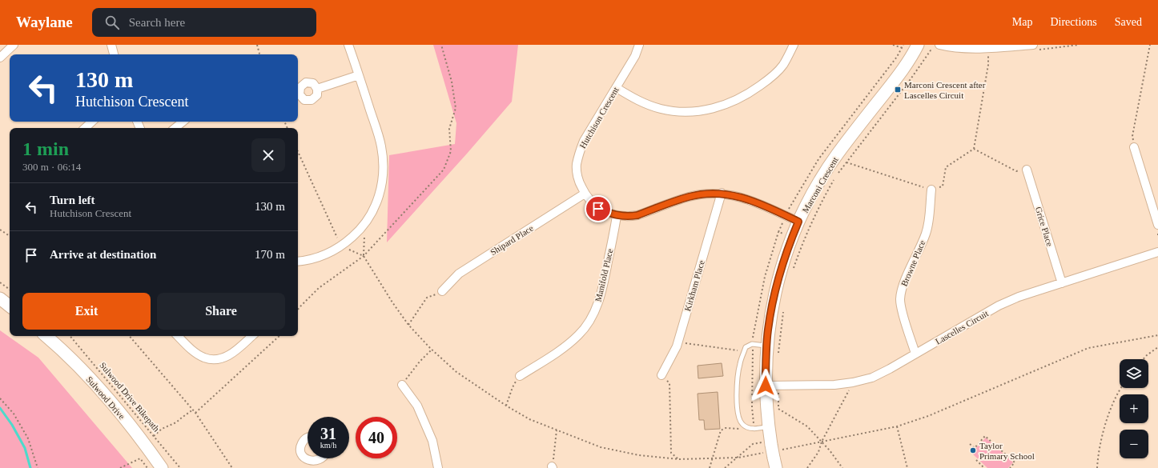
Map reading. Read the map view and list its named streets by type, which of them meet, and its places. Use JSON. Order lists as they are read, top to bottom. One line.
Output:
{"streets":{"street":["Hutchison Crescent","Marconi Crescent","Grice Place","Shipard Place","Browne Place","Manifold Place","Kirkham Place","Lascelles Circuit","Sulwood Drive"],"path":["Sulwood Drive Bikepath"]},"crossings":[["Hutchison Crescent","Marconi Crescent"],["Hutchison Crescent","Shipard Place"],["Hutchison Crescent","Manifold Place"],["Hutchison Crescent","Kirkham Place"],["Marconi Crescent","Lascelles Circuit"],["Grice Place","Lascelles Circuit"],["Browne Place","Lascelles Circuit"]],"places":{"transit":["Marconi Crescent after Lascelles Circuit"],"other":["Taylor Primary School"]},"page":{"header":"Waylane","search":"Search here","nav":["Map","Directions","Saved"],"turn":["130 m","Hutchison Crescent"],"heading":["1 min","300 m · 06:14"],"list":[{"name":"Turn left","note":"Hutchison Crescent","value":"130 m"},{"name":"Arrive at destination","value":"170 m"}],"buttons":["Exit","Share"],"map_buttons":["+","−"],"speed":"31 km/h","limit":"40"}}
